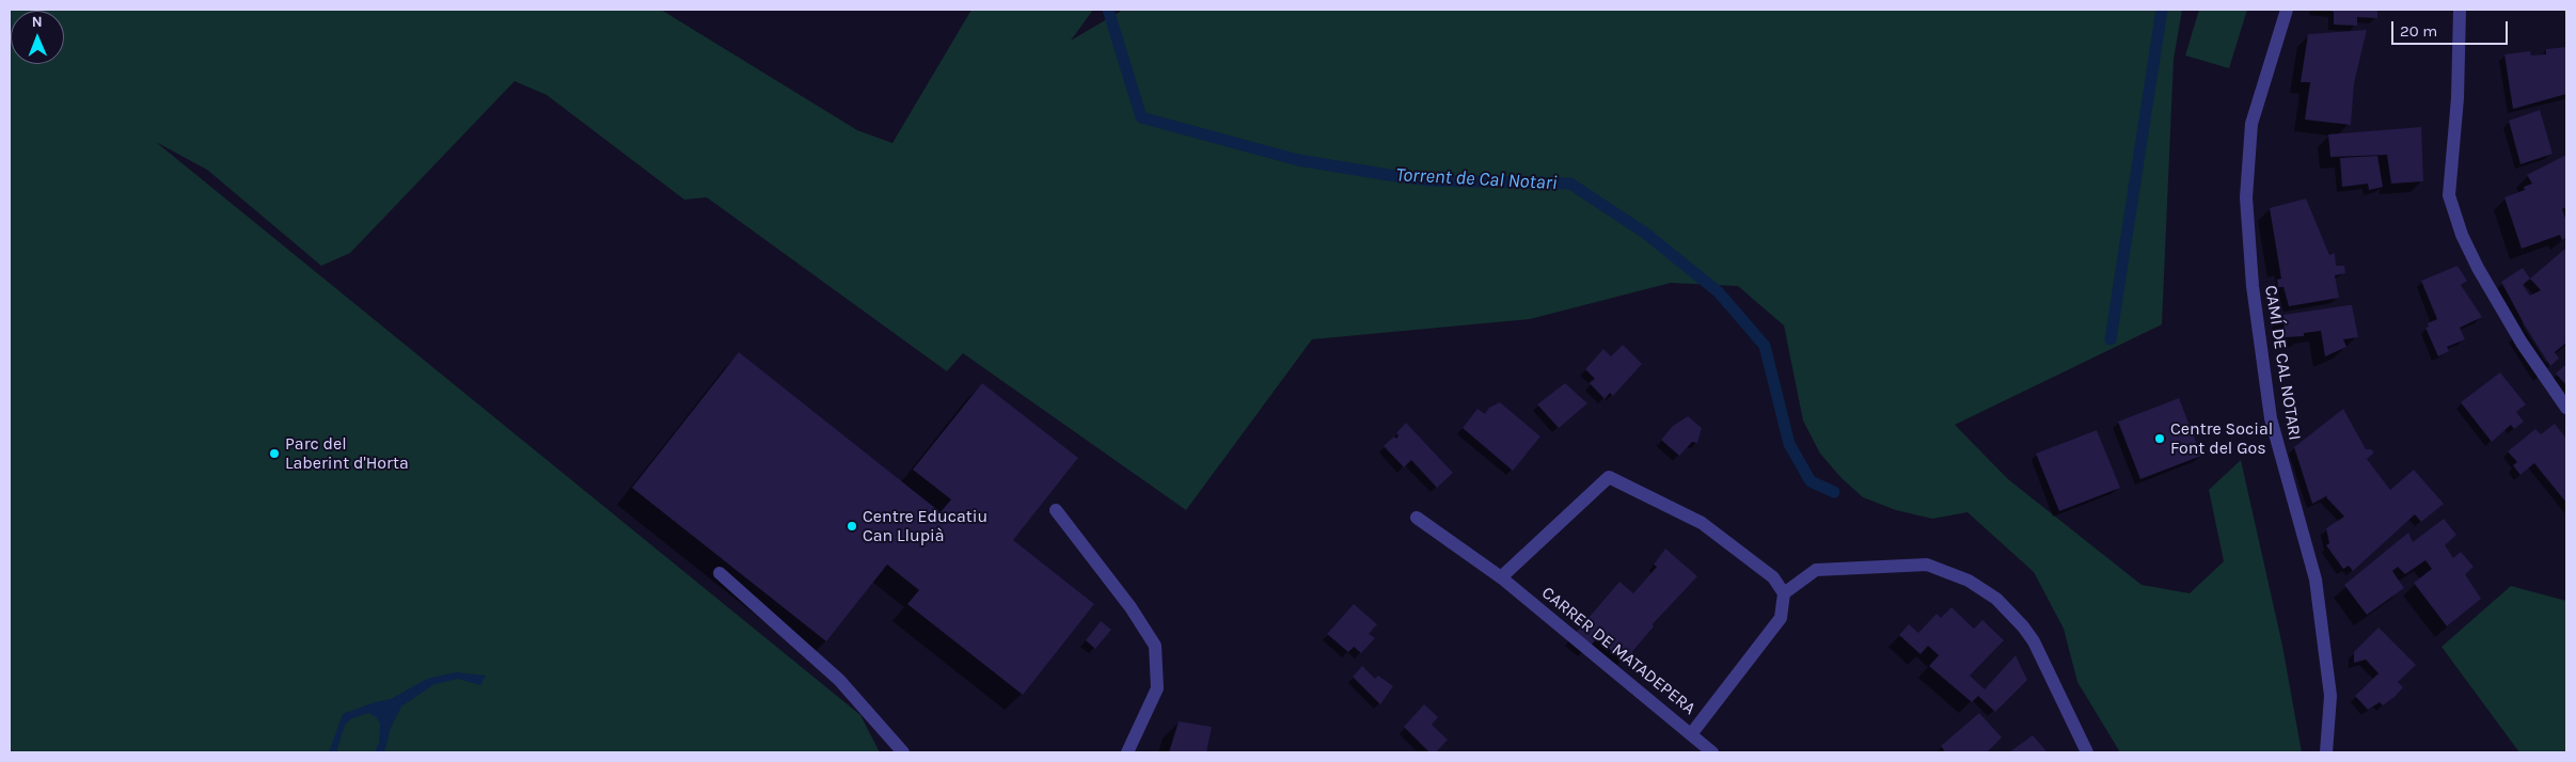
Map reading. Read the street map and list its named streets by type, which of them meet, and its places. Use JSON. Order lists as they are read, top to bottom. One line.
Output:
{"streets":{"street":["CAMÍ DE CAL NOTARI","CARRER DE MATADEPERA"]},"water":["Torrent de Cal Notari"],"places":["Centre Social Font del Gos","Parc del Laberint d'Horta","Centre Educatiu Can Llupià"],"scale_bar":"20 m","north":"top"}
